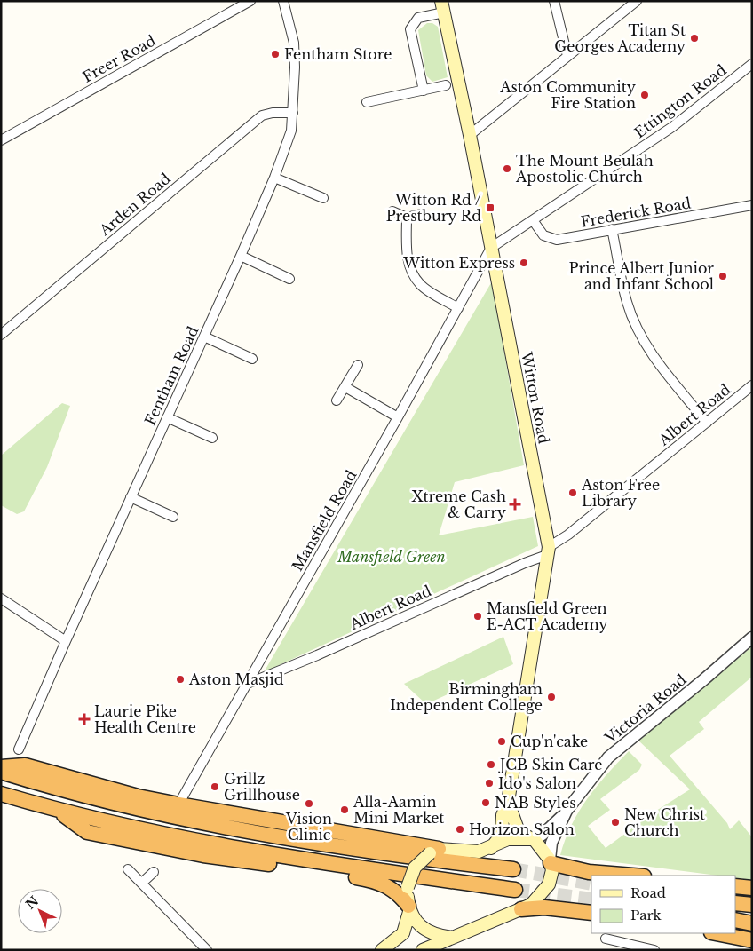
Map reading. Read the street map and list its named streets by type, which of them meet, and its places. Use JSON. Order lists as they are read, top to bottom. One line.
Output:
{"streets":{"main road":["Witton Road"],"street":["Freer Road","Ettington Road","Arden Road","Frederick Road","Fentham Road","Albert Road","Mansfield Road","Victoria Road"]},"crossings":[["Ettington Road","Frederick Road"],["Ettington Road","Witton Road"],["Ettington Road","Mansfield Road"],["Arden Road","Fentham Road"],["Witton Road","Albert Road"],["Witton Road","Mansfield Road"],["Albert Road","Mansfield Road"]],"parks":["Mansfield Green"],"places":{"other":["Titan St Georges Academy","Fentham Store","Aston Community Fire Station","The Mount Beulah Apostolic Church","Witton Express","Prince Albert Junior and Infant School","Aston Free Library","Mansfield Green E-ACT Academy","Aston Masjid","Birmingham Independent College","Cup'n'cake","JCB Skin Care","Ido's Salon","Grillz Grillhouse","NAB Styles","Vision Clinic","Alla-Aamin Mini Market","New Christ Church","Horizon Salon"],"transit":["Witton Rd / Prestbury Rd"],"health":["Xtreme Cash & Carry","Laurie Pike Health Centre"]},"legend":["Road","Park"],"north":"top left"}
